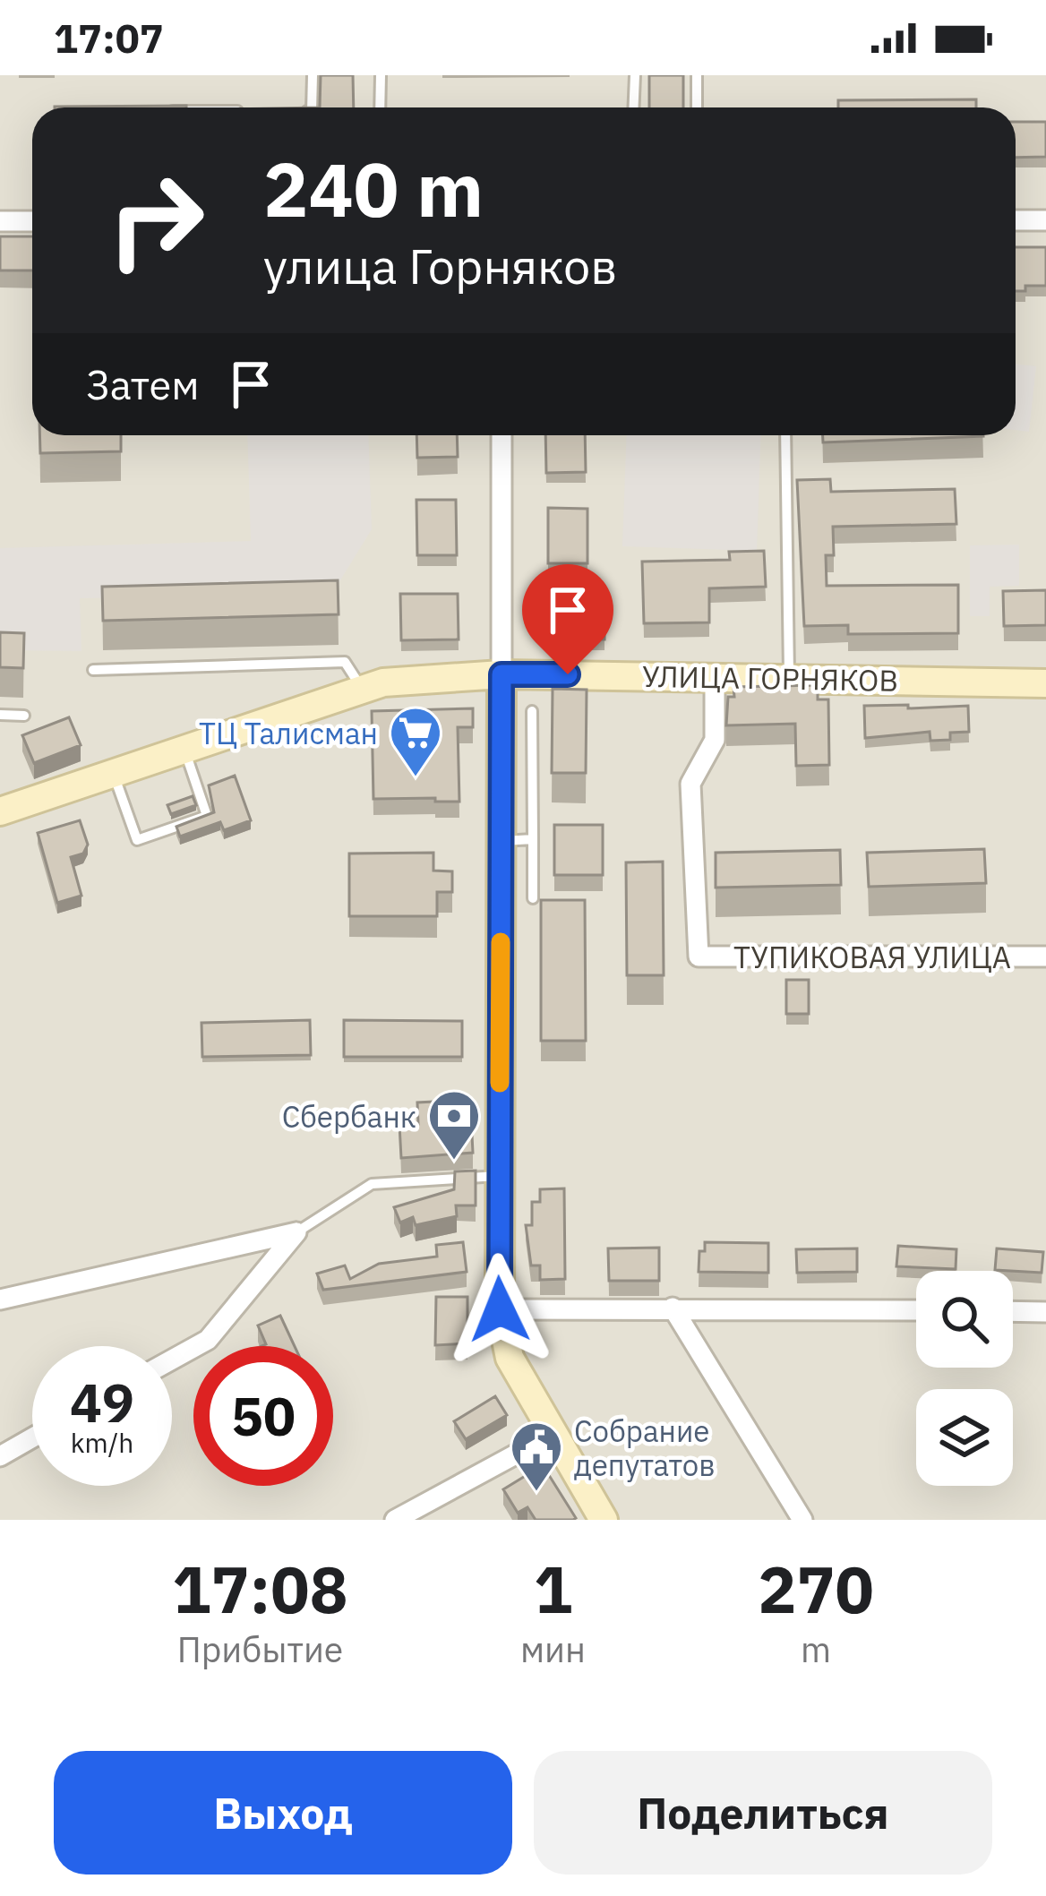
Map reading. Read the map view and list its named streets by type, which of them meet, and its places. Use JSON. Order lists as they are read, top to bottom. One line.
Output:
{"streets":{"main road":["УЛИЦА ГОРНЯКОВ"],"street":["ТУПИКОВАЯ УЛИЦА"]},"crossings":[["УЛИЦА ГОРНЯКОВ","ТУПИКОВАЯ УЛИЦА"]],"places":{"supermarket":["ТЦ Талисман"],"bank":["Сбербанк"],"public building":["Собрание депутатов"]},"page":{"status":"17:07","turn":["240 m","улица Горняков"],"then":"Затем","speed":"49 km/h","limit":"50","eta":["17:08","Прибытие","1","мин","270","m"],"buttons":["Выход","Поделиться"]}}
